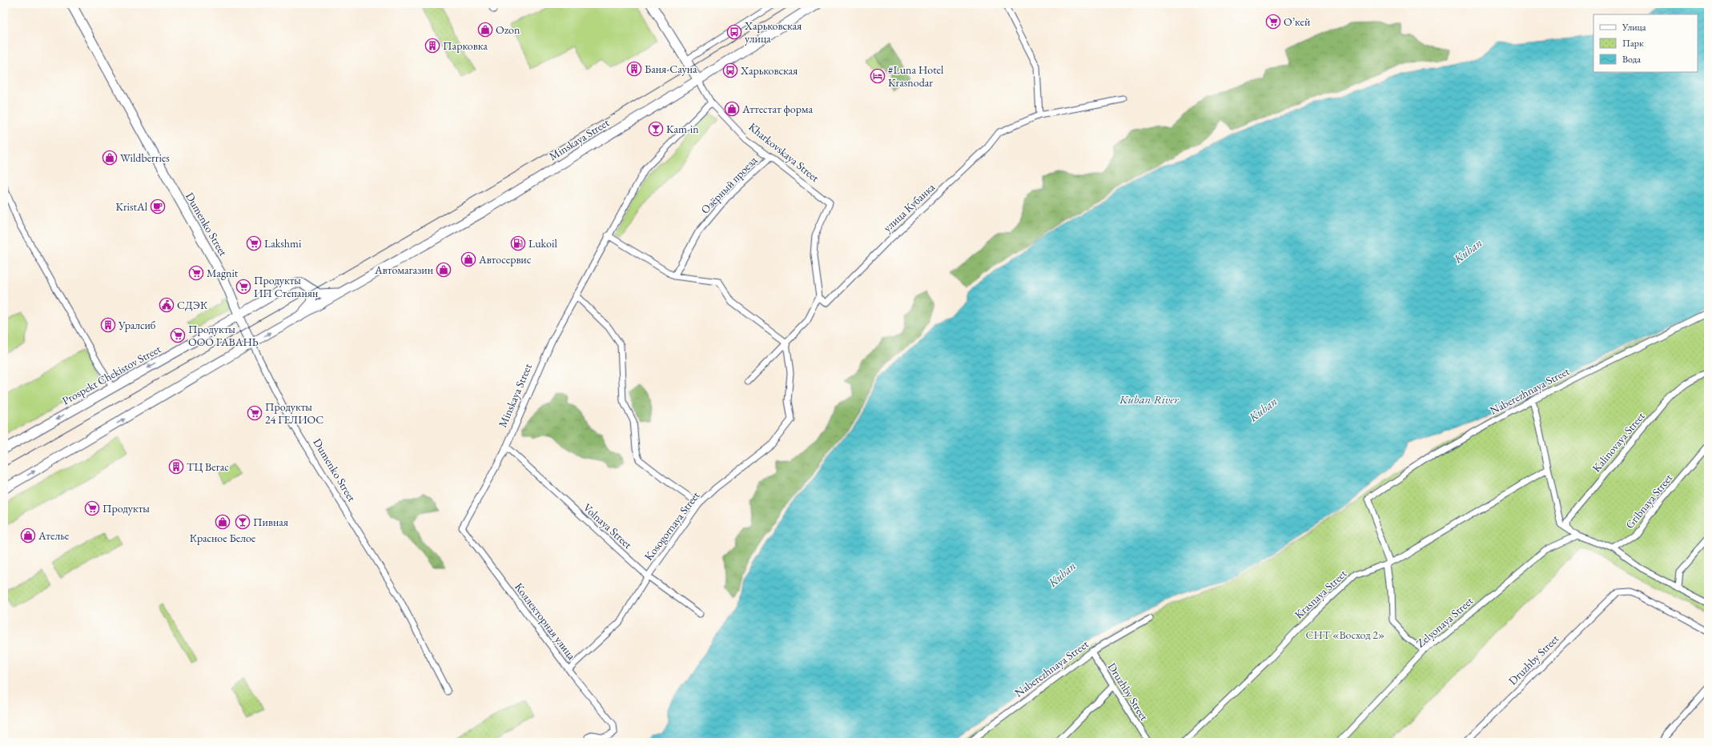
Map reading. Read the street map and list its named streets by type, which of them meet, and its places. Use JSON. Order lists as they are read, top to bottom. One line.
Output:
{"streets":{"main road":["Minskaya Street","Kharkovskaya Street","Dumenko Street","Prospekt Chekistov Street"],"street":["Озёрный проезд","улица Кубанка","Naberezhnaya Street","Kalinovaya Street","Gribnaya Street","Volnaya Street","Kosogornaya Street","Krasnaya Street","Коллекторная улица","Zelyonaya Street","Druzhby Street"]},"crossings":[["Minskaya Street","Kharkovskaya Street"],["Minskaya Street","Prospekt Chekistov Street"],["Minskaya Street","Volnaya Street"],["Minskaya Street","Коллекторная улица"],["Kharkovskaya Street","Озёрный проезд"],["Kharkovskaya Street","улица Кубанка"],["Dumenko Street","Prospekt Chekistov Street"],["Naberezhnaya Street","Krasnaya Street"],["Naberezhnaya Street","Druzhby Street"],["Kalinovaya Street","Zelyonaya Street"],["Volnaya Street","Kosogornaya Street"],["Kosogornaya Street","Коллекторная улица"]],"water":["Kuban","Kuban River"],"parks":["СНТ «Восход 2»"],"places":{"supermarket":["О’кей","Lakshmi","Magnit","Продукты ИП Степанян","Продукты ООО ГАВАНЬ","Продукты 24 ГЕЛИОС","Продукты"],"shop":["Ozon","Аттестат форма","Wildberries","Автосервис","Автомагазин","Красное Белое","Ателье"],"bus stop":["Харьковская улица","Харьковская"],"building":["Парковка","Баня-Сауна","Уралсиб","ТЦ Вегас"],"hotel":["#Luna Hotel Krasnodar"],"bar":["Kam-in","Пивная"],"cafe":["KristAl"],"fuel station":["Lukoil"],"public building":["СДЭК"]},"legend":["Улица","Парк","Вода"]}
